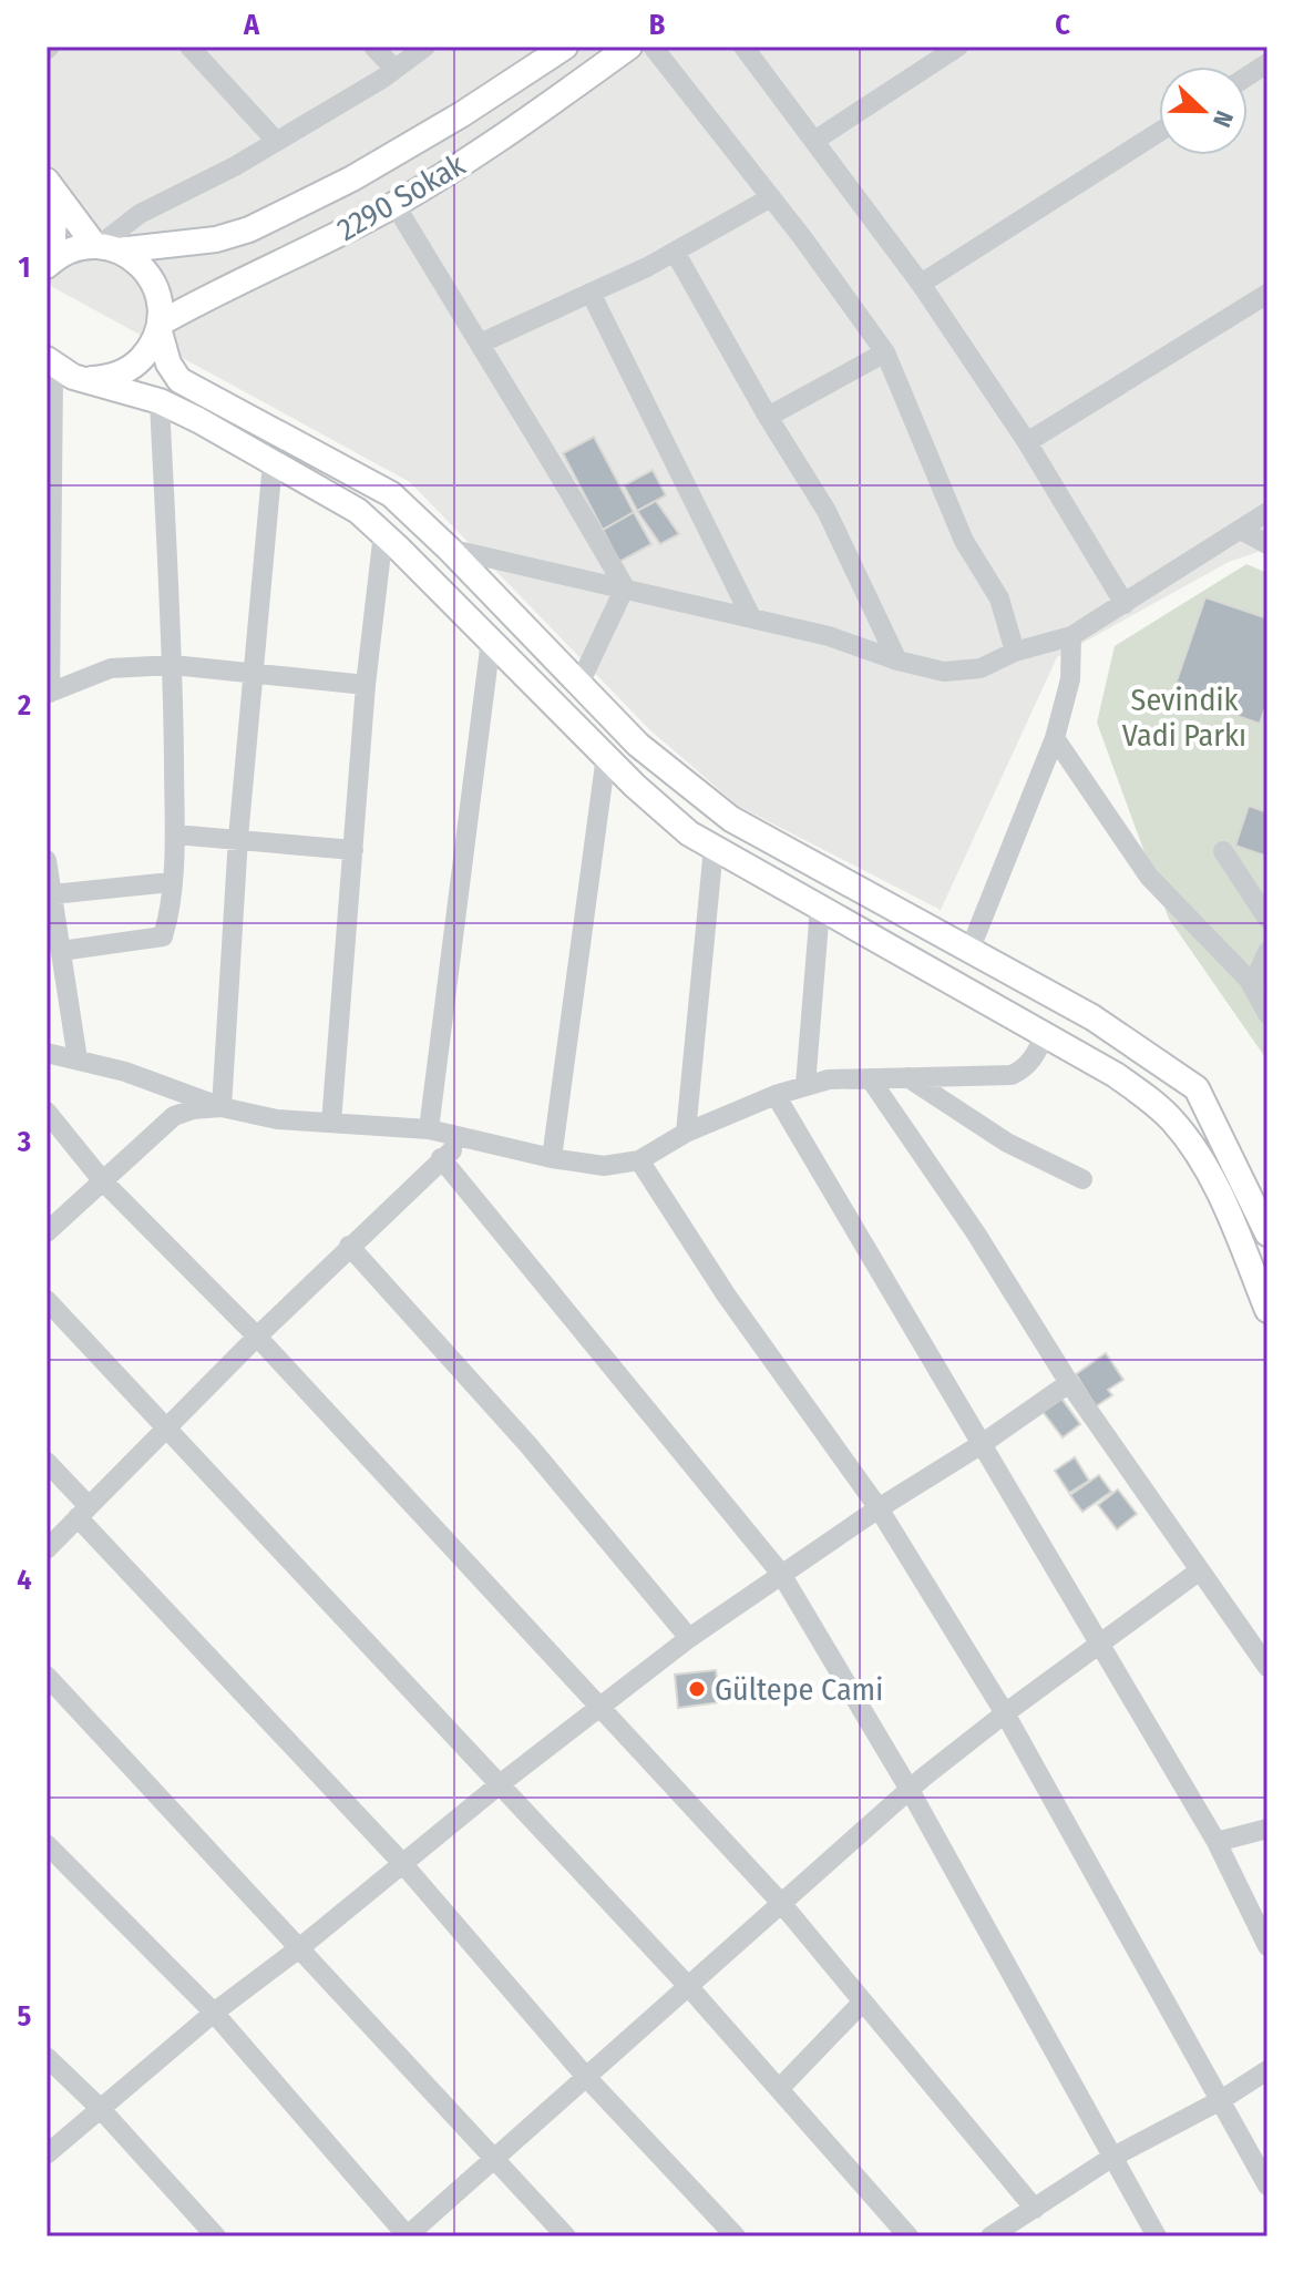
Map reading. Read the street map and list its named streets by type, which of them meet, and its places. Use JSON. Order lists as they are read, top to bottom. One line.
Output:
{"streets":{"main road":["2290 Sokak"]},"parks":["Sevindik Vadi Parkı"],"places":["Gültepe Cami"],"north":"right","grid":{"columns":["A","B","C"],"rows":["1","2","3","4","5"]}}
